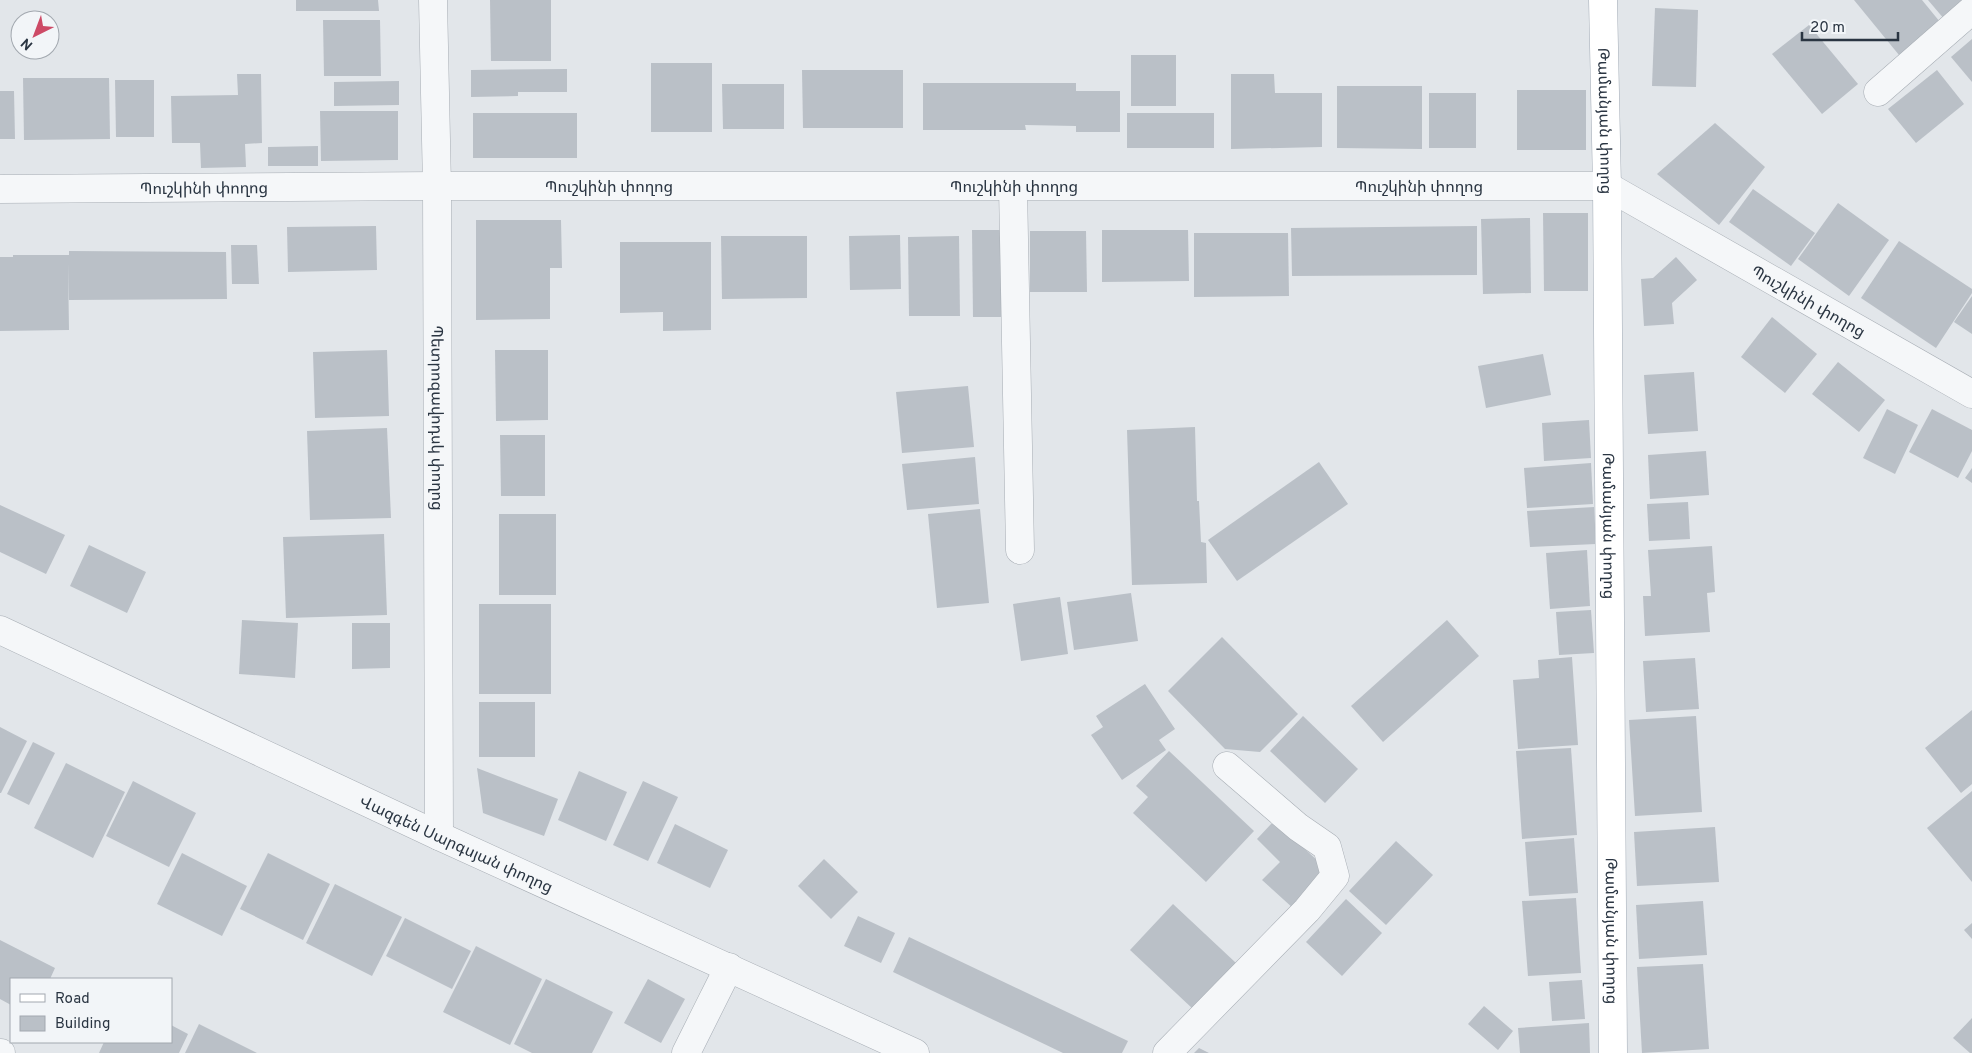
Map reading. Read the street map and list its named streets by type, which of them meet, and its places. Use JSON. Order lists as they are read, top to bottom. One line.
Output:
{"streets":{"main road":["Թամանյան փողոց"],"street":["Պուշկինի փողոց","Պետրոզավոդսկ փողոց","Վազգեն Սարգսյան փողոց"]},"crossings":[["Թամանյան փողոց","Պուշկինի փողոց"],["Պուշկինի փողոց","Պետրոզավոդսկ փողոց"],["Պետրոզավոդսկ փողոց","Վազգեն Սարգսյան փողոց"]],"legend":["Road","Building"],"scale_bar":"20 m","north":"bottom left"}
